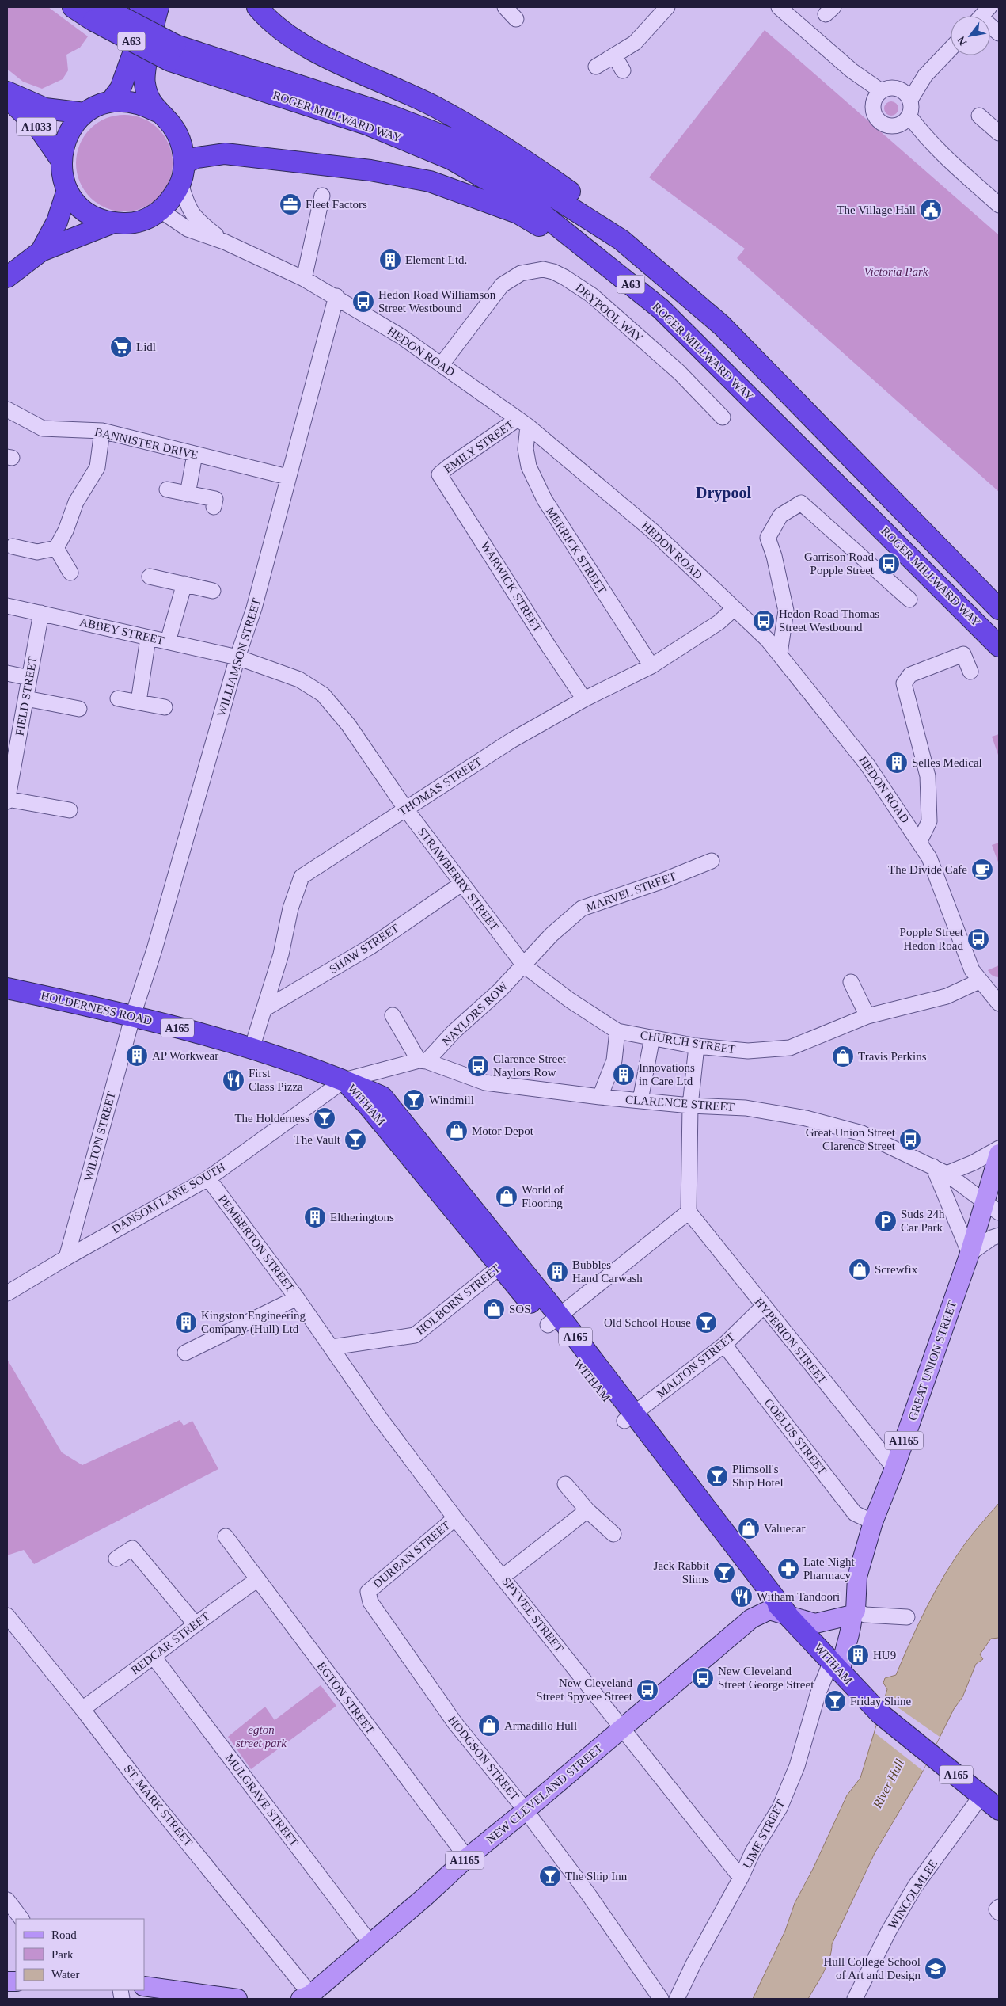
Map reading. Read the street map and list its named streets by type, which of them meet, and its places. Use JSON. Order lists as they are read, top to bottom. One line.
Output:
{"streets":{"highway":["A63","ROGER MILLWARD WAY","A1033","HOLDERNESS ROAD","A165","WITHAM"],"main road":["GREAT UNION STREET","A1165","NEW CLEVELAND STREET"],"street":["DRYPOOL WAY","HEDON ROAD","BANNISTER DRIVE","EMILY STREET","MERRICK STREET","WARWICK STREET","ABBEY STREET","WILLIAMSON STREET","FIELD STREET","THOMAS STREET","STRAWBERRY STREET","MARVEL STREET","SHAW STREET","NAYLORS ROW","CHURCH STREET","CLARENCE STREET","WILTON STREET","DANSOM LANE SOUTH","PEMBERTON STREET","HOLBORN STREET","HYPERION STREET","MALTON STREET","COELUS STREET","DURBAN STREET","SPYVEE STREET","REDCAR STREET","EGTON STREET","HODGSON STREET","MULGRAVE STREET","ST. MARK STREET","LIME STREET","WINCOLMLEE"]},"crossings":[["A63","ROGER MILLWARD WAY"],["A63","A1033"],["A63","HEDON ROAD"],["A1033","HEDON ROAD"],["DRYPOOL WAY","HEDON ROAD"],["HEDON ROAD","EMILY STREET"],["HEDON ROAD","MERRICK STREET"],["HEDON ROAD","WILLIAMSON STREET"],["HEDON ROAD","THOMAS STREET"],["HEDON ROAD","CHURCH STREET"],["BANNISTER DRIVE","WILLIAMSON STREET"],["EMILY STREET","MERRICK STREET"],["EMILY STREET","WARWICK STREET"],["MERRICK STREET","THOMAS STREET"],["WARWICK STREET","THOMAS STREET"],["ABBEY STREET","WILLIAMSON STREET"],["ABBEY STREET","FIELD STREET"],["ABBEY STREET","STRAWBERRY STREET"],["WILLIAMSON STREET","STRAWBERRY STREET"],["WILLIAMSON STREET","HOLDERNESS ROAD"],["WILLIAMSON STREET","WILTON STREET"],["THOMAS STREET","STRAWBERRY STREET"],["THOMAS STREET","SHAW STREET"],["THOMAS STREET","HOLDERNESS ROAD"],["STRAWBERRY STREET","MARVEL STREET"],["STRAWBERRY STREET","SHAW STREET"],["STRAWBERRY STREET","NAYLORS ROW"],["STRAWBERRY STREET","CHURCH STREET"],["MARVEL STREET","NAYLORS ROW"],["MARVEL STREET","CHURCH STREET"],["HOLDERNESS ROAD","WITHAM"],["HOLDERNESS ROAD","WILTON STREET"],["HOLDERNESS ROAD","DANSOM LANE SOUTH"],["NAYLORS ROW","CHURCH STREET"],["NAYLORS ROW","CLARENCE STREET"],["A165","WITHAM"],["A165","WINCOLMLEE"],["CLARENCE STREET","GREAT UNION STREET"],["WITHAM","DANSOM LANE SOUTH"],["WITHAM","HOLBORN STREET"],["WITHAM","MALTON STREET"],["WITHAM","A1165"],["WITHAM","NEW CLEVELAND STREET"],["WITHAM","LIME STREET"],["WITHAM","WINCOLMLEE"],["WILTON STREET","DANSOM LANE SOUTH"],["DANSOM LANE SOUTH","PEMBERTON STREET"],["PEMBERTON STREET","HOLBORN STREET"],["PEMBERTON STREET","SPYVEE STREET"],["HOLBORN STREET","SPYVEE STREET"],["HYPERION STREET","GREAT UNION STREET"],["HYPERION STREET","MALTON STREET"],["GREAT UNION STREET","COELUS STREET"],["GREAT UNION STREET","A1165"],["MALTON STREET","COELUS STREET"],["A1165","NEW CLEVELAND STREET"],["A1165","LIME STREET"],["DURBAN STREET","SPYVEE STREET"],["DURBAN STREET","HODGSON STREET"],["SPYVEE STREET","NEW CLEVELAND STREET"],["SPYVEE STREET","LIME STREET"],["REDCAR STREET","EGTON STREET"],["REDCAR STREET","MULGRAVE STREET"],["REDCAR STREET","ST. MARK STREET"],["EGTON STREET","NEW CLEVELAND STREET"],["HODGSON STREET","NEW CLEVELAND STREET"],["NEW CLEVELAND STREET","MULGRAVE STREET"],["NEW CLEVELAND STREET","ST. MARK STREET"]],"districts":["Drypool"],"water":["River Hull"],"parks":["Victoria Park","egton street park"],"places":{"office":["Fleet Factors"],"public building":["The Village Hall"],"building":["Element Ltd.","Selles Medical","AP Workwear","Innovations in Care Ltd","Eltheringtons","Bubbles Hand Carwash","Kingston Engineering Company (Hull) Ltd","HU9"],"bus stop":["Hedon Road Williamson Street Westbound","Garrison Road Popple Street","Hedon Road Thomas Street Westbound","Popple Street Hedon Road","Clarence Street Naylors Row","Great Union Street Clarence Street","New Cleveland Street George Street","New Cleveland Street Spyvee Street"],"supermarket":["Lidl"],"cafe":["The Divide Cafe"],"shop":["Travis Perkins","Motor Depot","World of Flooring","Screwfix","SOS","Valuecar","Armadillo Hull"],"restaurant":["First Class Pizza","Witham Tandoori"],"bar":["Windmill","The Holderness","The Vault","Old School House","Plimsoll's Ship Hotel","Jack Rabbit Slims","Friday Shine","The Ship Inn"],"parking":["Suds 24h Car Park"],"pharmacy":["Late Night Pharmacy"],"school or university":["Hull College School of Art and Design"]},"legend":["Road","Park","Water"],"north":"bottom left"}
